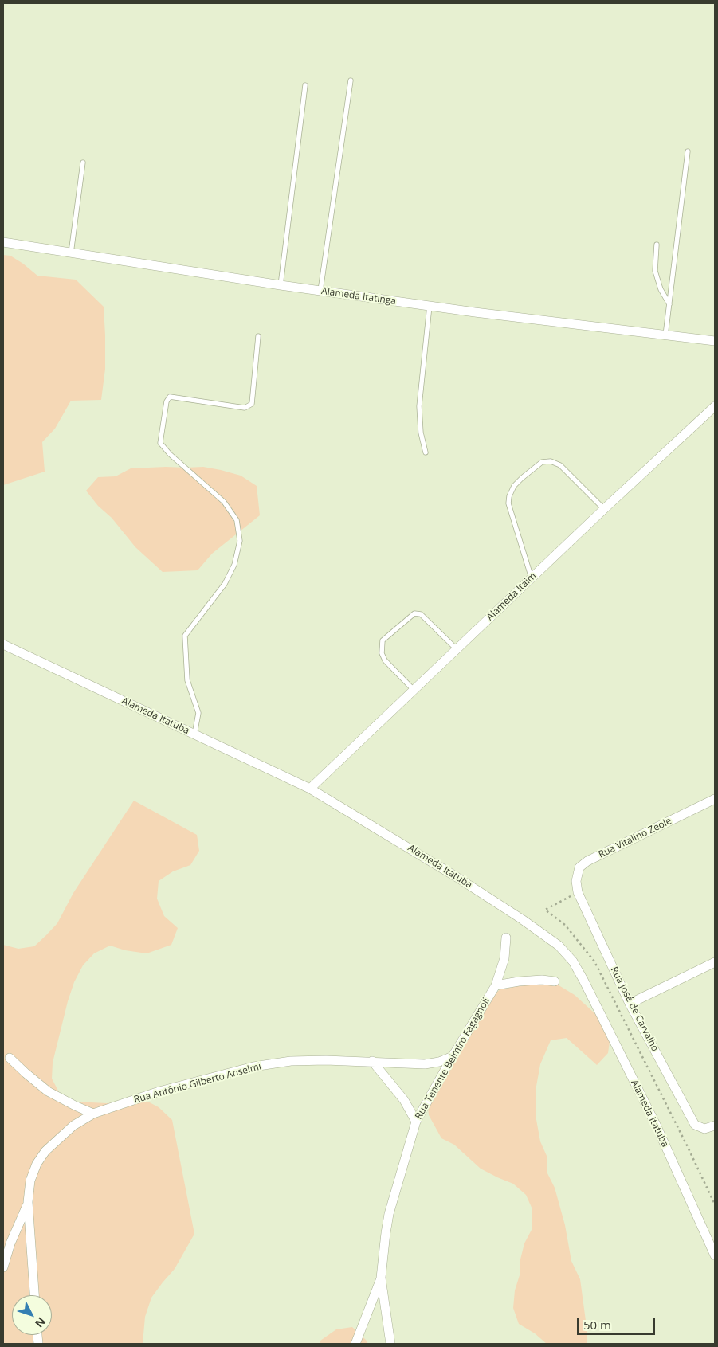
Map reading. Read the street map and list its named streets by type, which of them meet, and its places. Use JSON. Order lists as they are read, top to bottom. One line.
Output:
{"streets":{"street":["Alameda Itatinga","Alameda Itaim","Alameda Itatuba","Rua Vitalino Zeole","Rua José de Carvalho","Rua Tenente Belmiro Fagagnoli","Rua Antônio Gilberto Anselmi"]},"crossings":[["Alameda Itaim","Alameda Itatuba"],["Rua Vitalino Zeole","Rua José de Carvalho"],["Rua Tenente Belmiro Fagagnoli","Rua Antônio Gilberto Anselmi"]],"scale_bar":"50 m","north":"bottom right"}
